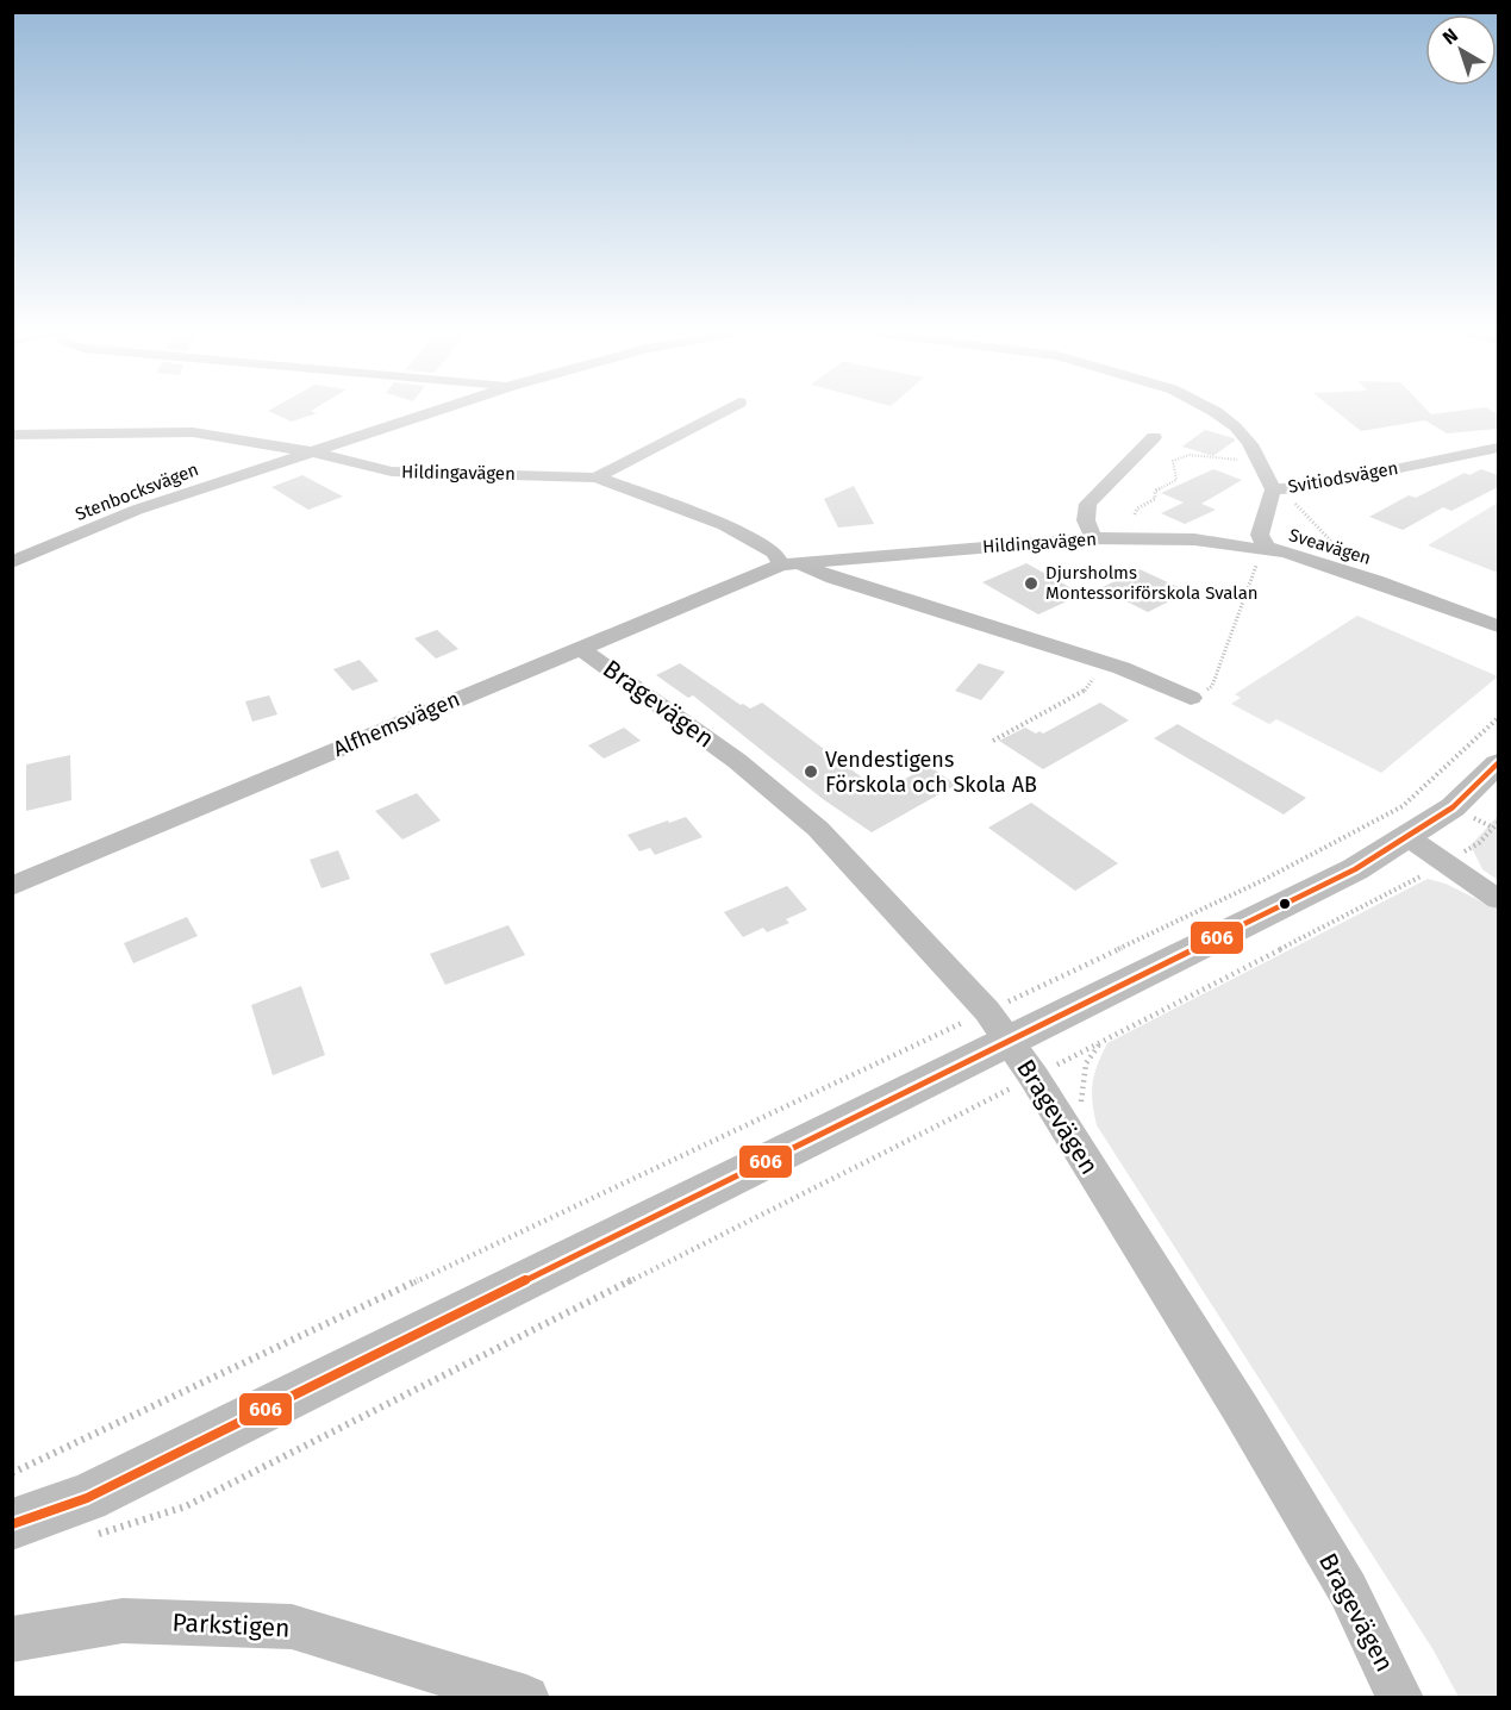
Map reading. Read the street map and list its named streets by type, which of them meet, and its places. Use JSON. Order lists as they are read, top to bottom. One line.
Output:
{"streets":{"street":["Hildingavägen","Svitiodsvägen","Stenbocksvägen","Sveavägen","Bragevägen","Alfhemsvägen","Parkstigen"]},"crossings":[["Hildingavägen","Stenbocksvägen"],["Hildingavägen","Sveavägen"],["Hildingavägen","Alfhemsvägen"],["Svitiodsvägen","Sveavägen"],["Bragevägen","Alfhemsvägen"]],"places":["Djursholms Montessoriförskola Svalan","Vendestigens Förskola och Skola AB"],"lines":["transit line 606"],"north":"top left"}
